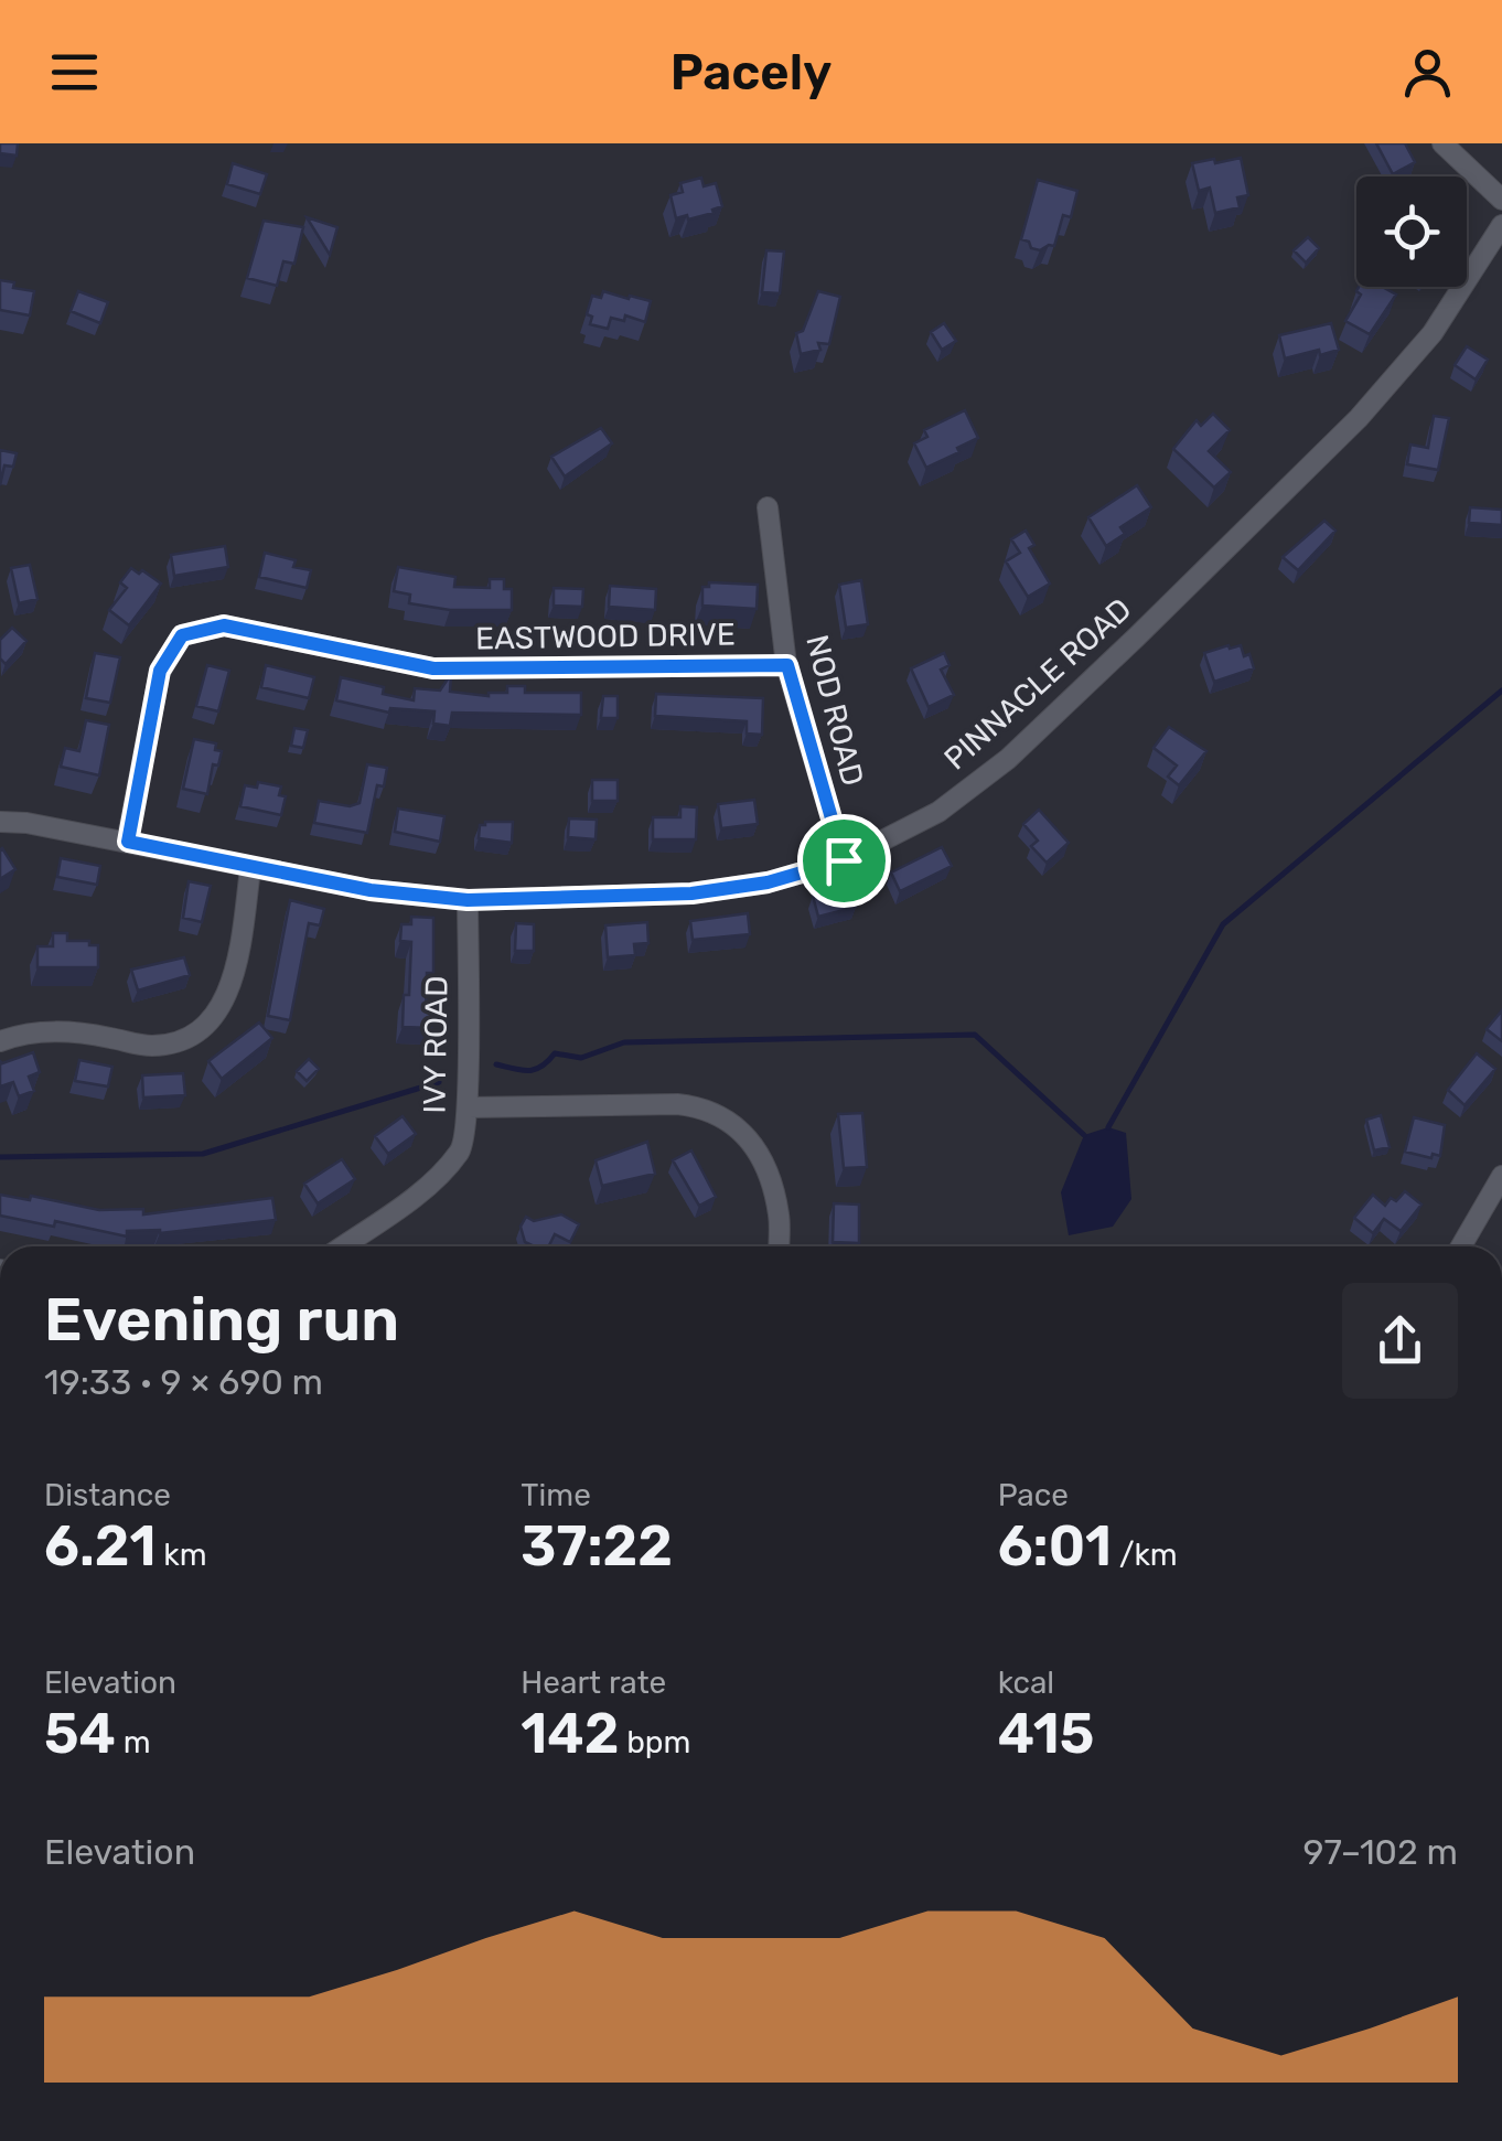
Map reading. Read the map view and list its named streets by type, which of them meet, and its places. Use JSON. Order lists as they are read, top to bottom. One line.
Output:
{"streets":{"street":["EASTWOOD DRIVE","PINNACLE ROAD","NOD ROAD","IVY ROAD"]},"crossings":[["EASTWOOD DRIVE","PINNACLE ROAD"],["EASTWOOD DRIVE","NOD ROAD"],["PINNACLE ROAD","NOD ROAD"],["PINNACLE ROAD","IVY ROAD"]],"page":{"header":"Pacely","heading":["Evening run","19:33 · 9 × 690 m"],"stats":[["Distance","6.21 km"],["Time","37:22"],["Pace","6:01 /km"],["Elevation","54 m"],["Heart rate","142 bpm"],["kcal","415"]],"chart":["Elevation","97–102 m"]}}
